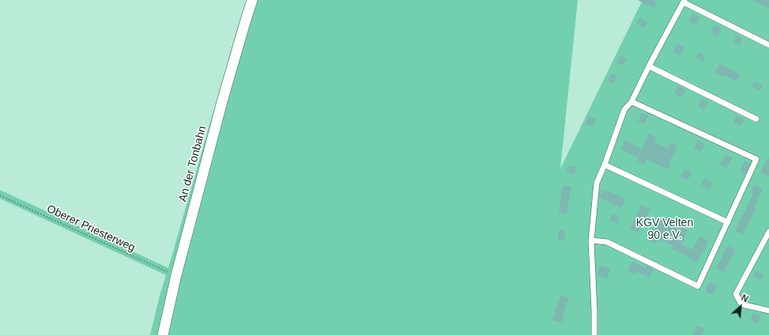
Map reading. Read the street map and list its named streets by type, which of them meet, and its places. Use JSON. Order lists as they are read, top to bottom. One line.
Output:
{"streets":{"street":["An der Tonbahn"],"path":["Oberer Priesterweg"]},"crossings":[["An der Tonbahn","Oberer Priesterweg"]],"parks":["KGV Velten 90 e.V."],"north":"top right"}
